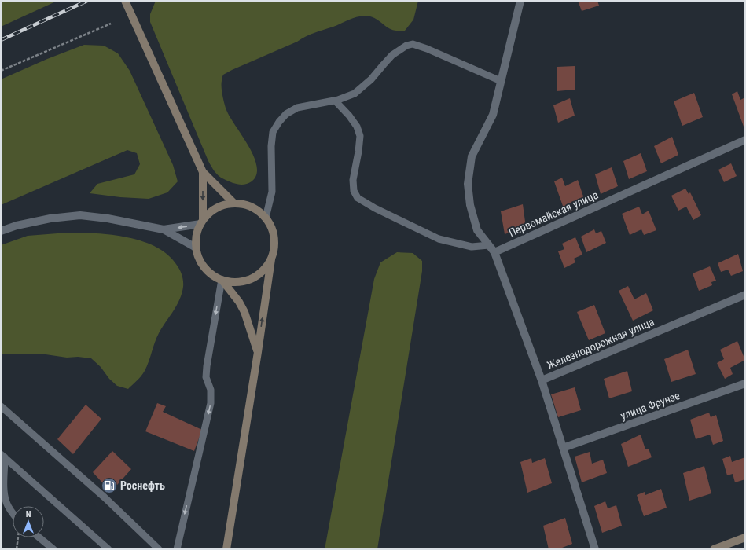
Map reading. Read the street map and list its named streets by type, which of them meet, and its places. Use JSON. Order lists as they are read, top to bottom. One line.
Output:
{"streets":{"street":["Первомайская улица","Железнодорожная улица","улица Фрунзе"]},"crossings":[["Железнодорожная улица","улица Фрунзе"]],"places":{"fuel station":["Роснефть"]},"north":"top"}
